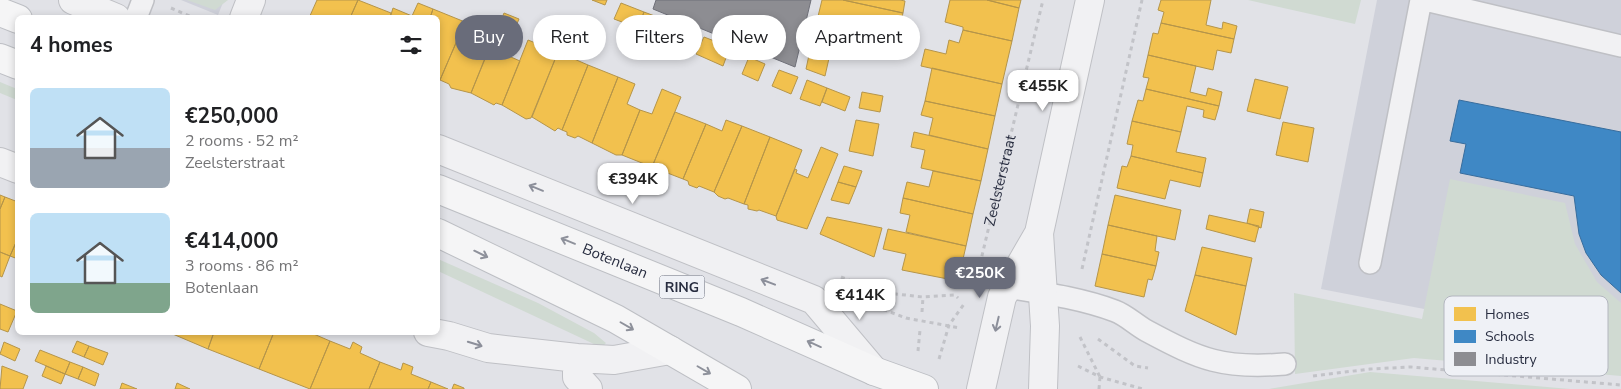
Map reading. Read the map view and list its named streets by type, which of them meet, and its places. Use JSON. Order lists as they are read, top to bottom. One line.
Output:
{"streets":{"main road":["Botenlaan","RING"],"path":["Zeelsterstraat"]},"legend":["Homes","Schools","Industry"],"page":{"chip":["Buy","Rent","Filters","New","Apartment"],"heading":"4 homes","price":["€455K","€394K","€250K","€414K"],"list":[{"name":"€250,000","note":"2 rooms · 52 m² · Zeelsterstraat"},{"name":"€414,000","note":"3 rooms · 86 m² · Botenlaan"}]}}
